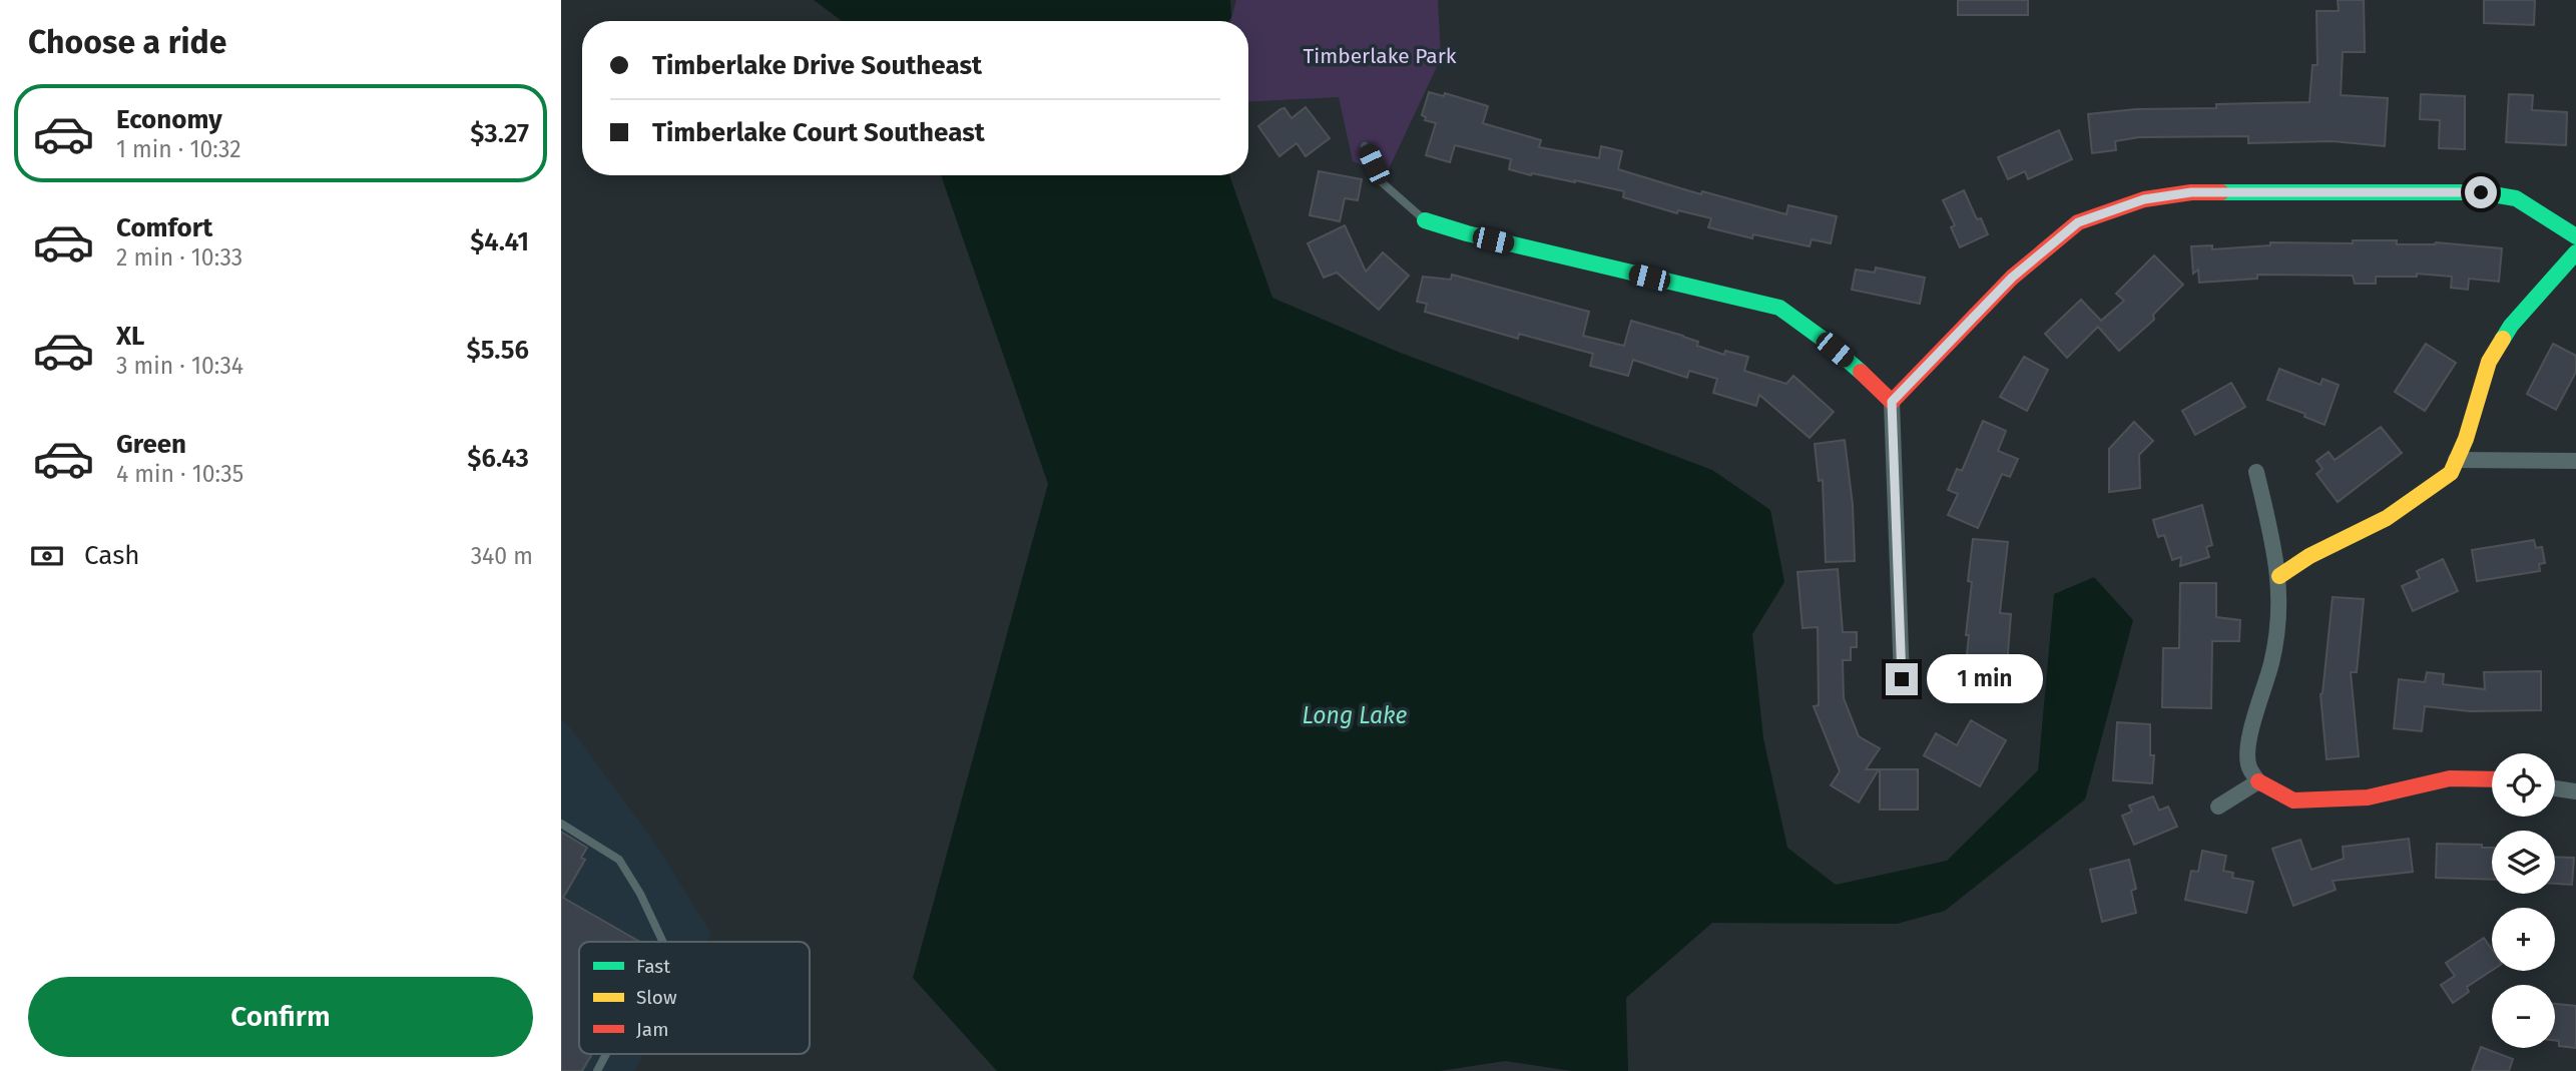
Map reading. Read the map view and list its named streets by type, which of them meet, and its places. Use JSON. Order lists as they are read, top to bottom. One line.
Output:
{"water":["Long Lake"],"parks":["Timberlake Park"],"legend":["Fast","Slow","Jam"],"page":{"heading":"Choose a ride","banner":["Timberlake Drive Southeast","Timberlake Court Southeast"],"list":[{"name":"Economy","note":"1 min · 10:32","value":"$3.27"},{"name":"Comfort","note":"2 min · 10:33","value":"$4.41"},{"name":"XL","note":"3 min · 10:34","value":"$5.56"},{"name":"Green","note":"4 min · 10:35","value":"$6.43"}],"pay":["Cash","340 m"],"bubble":"1 min","map_buttons":["+","−"],"buttons":"Confirm"}}
